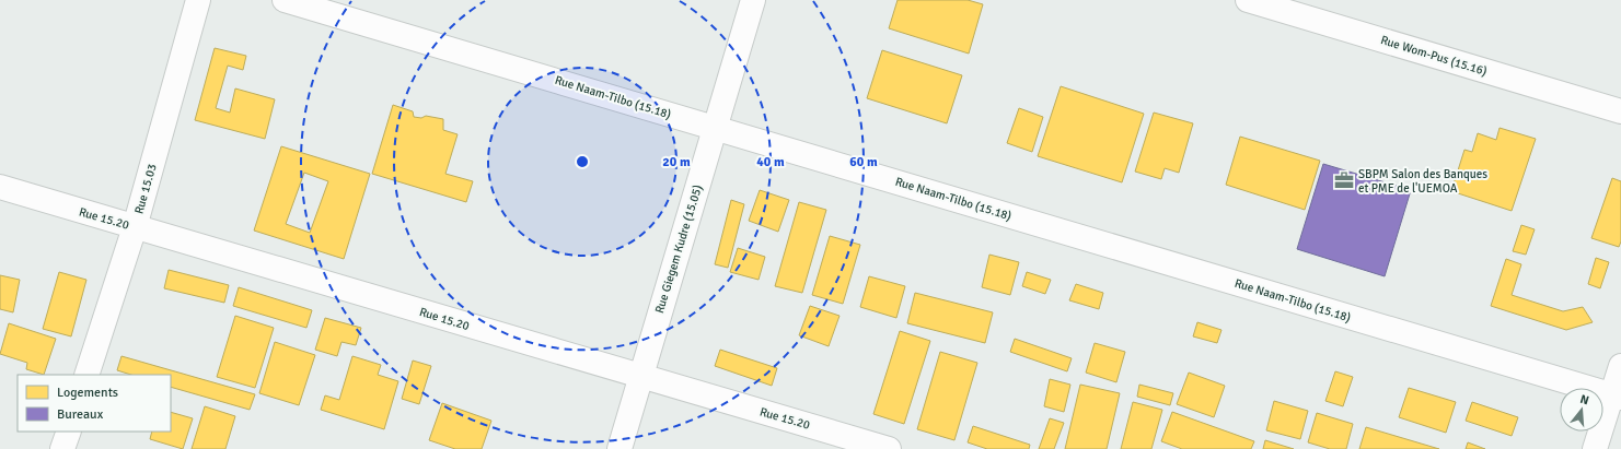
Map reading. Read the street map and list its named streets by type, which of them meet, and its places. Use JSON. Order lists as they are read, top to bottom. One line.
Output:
{"streets":{"street":["Rue Wom-Pus (15.16)","Rue Naam-Tilbo (15.18)","Rue 15.03","Rue 15.20","Rue Giegem Kudre (15.05)"]},"crossings":[["Rue Naam-Tilbo (15.18)","Rue Giegem Kudre (15.05)"],["Rue 15.03","Rue 15.20"],["Rue 15.20","Rue Giegem Kudre (15.05)"]],"places":{"office":["SBPM Salon des Banques et PME de l'UEMOA"]},"legend":["Logements","Bureaux"],"north":"top","rings":["20 m","40 m","60 m"]}
